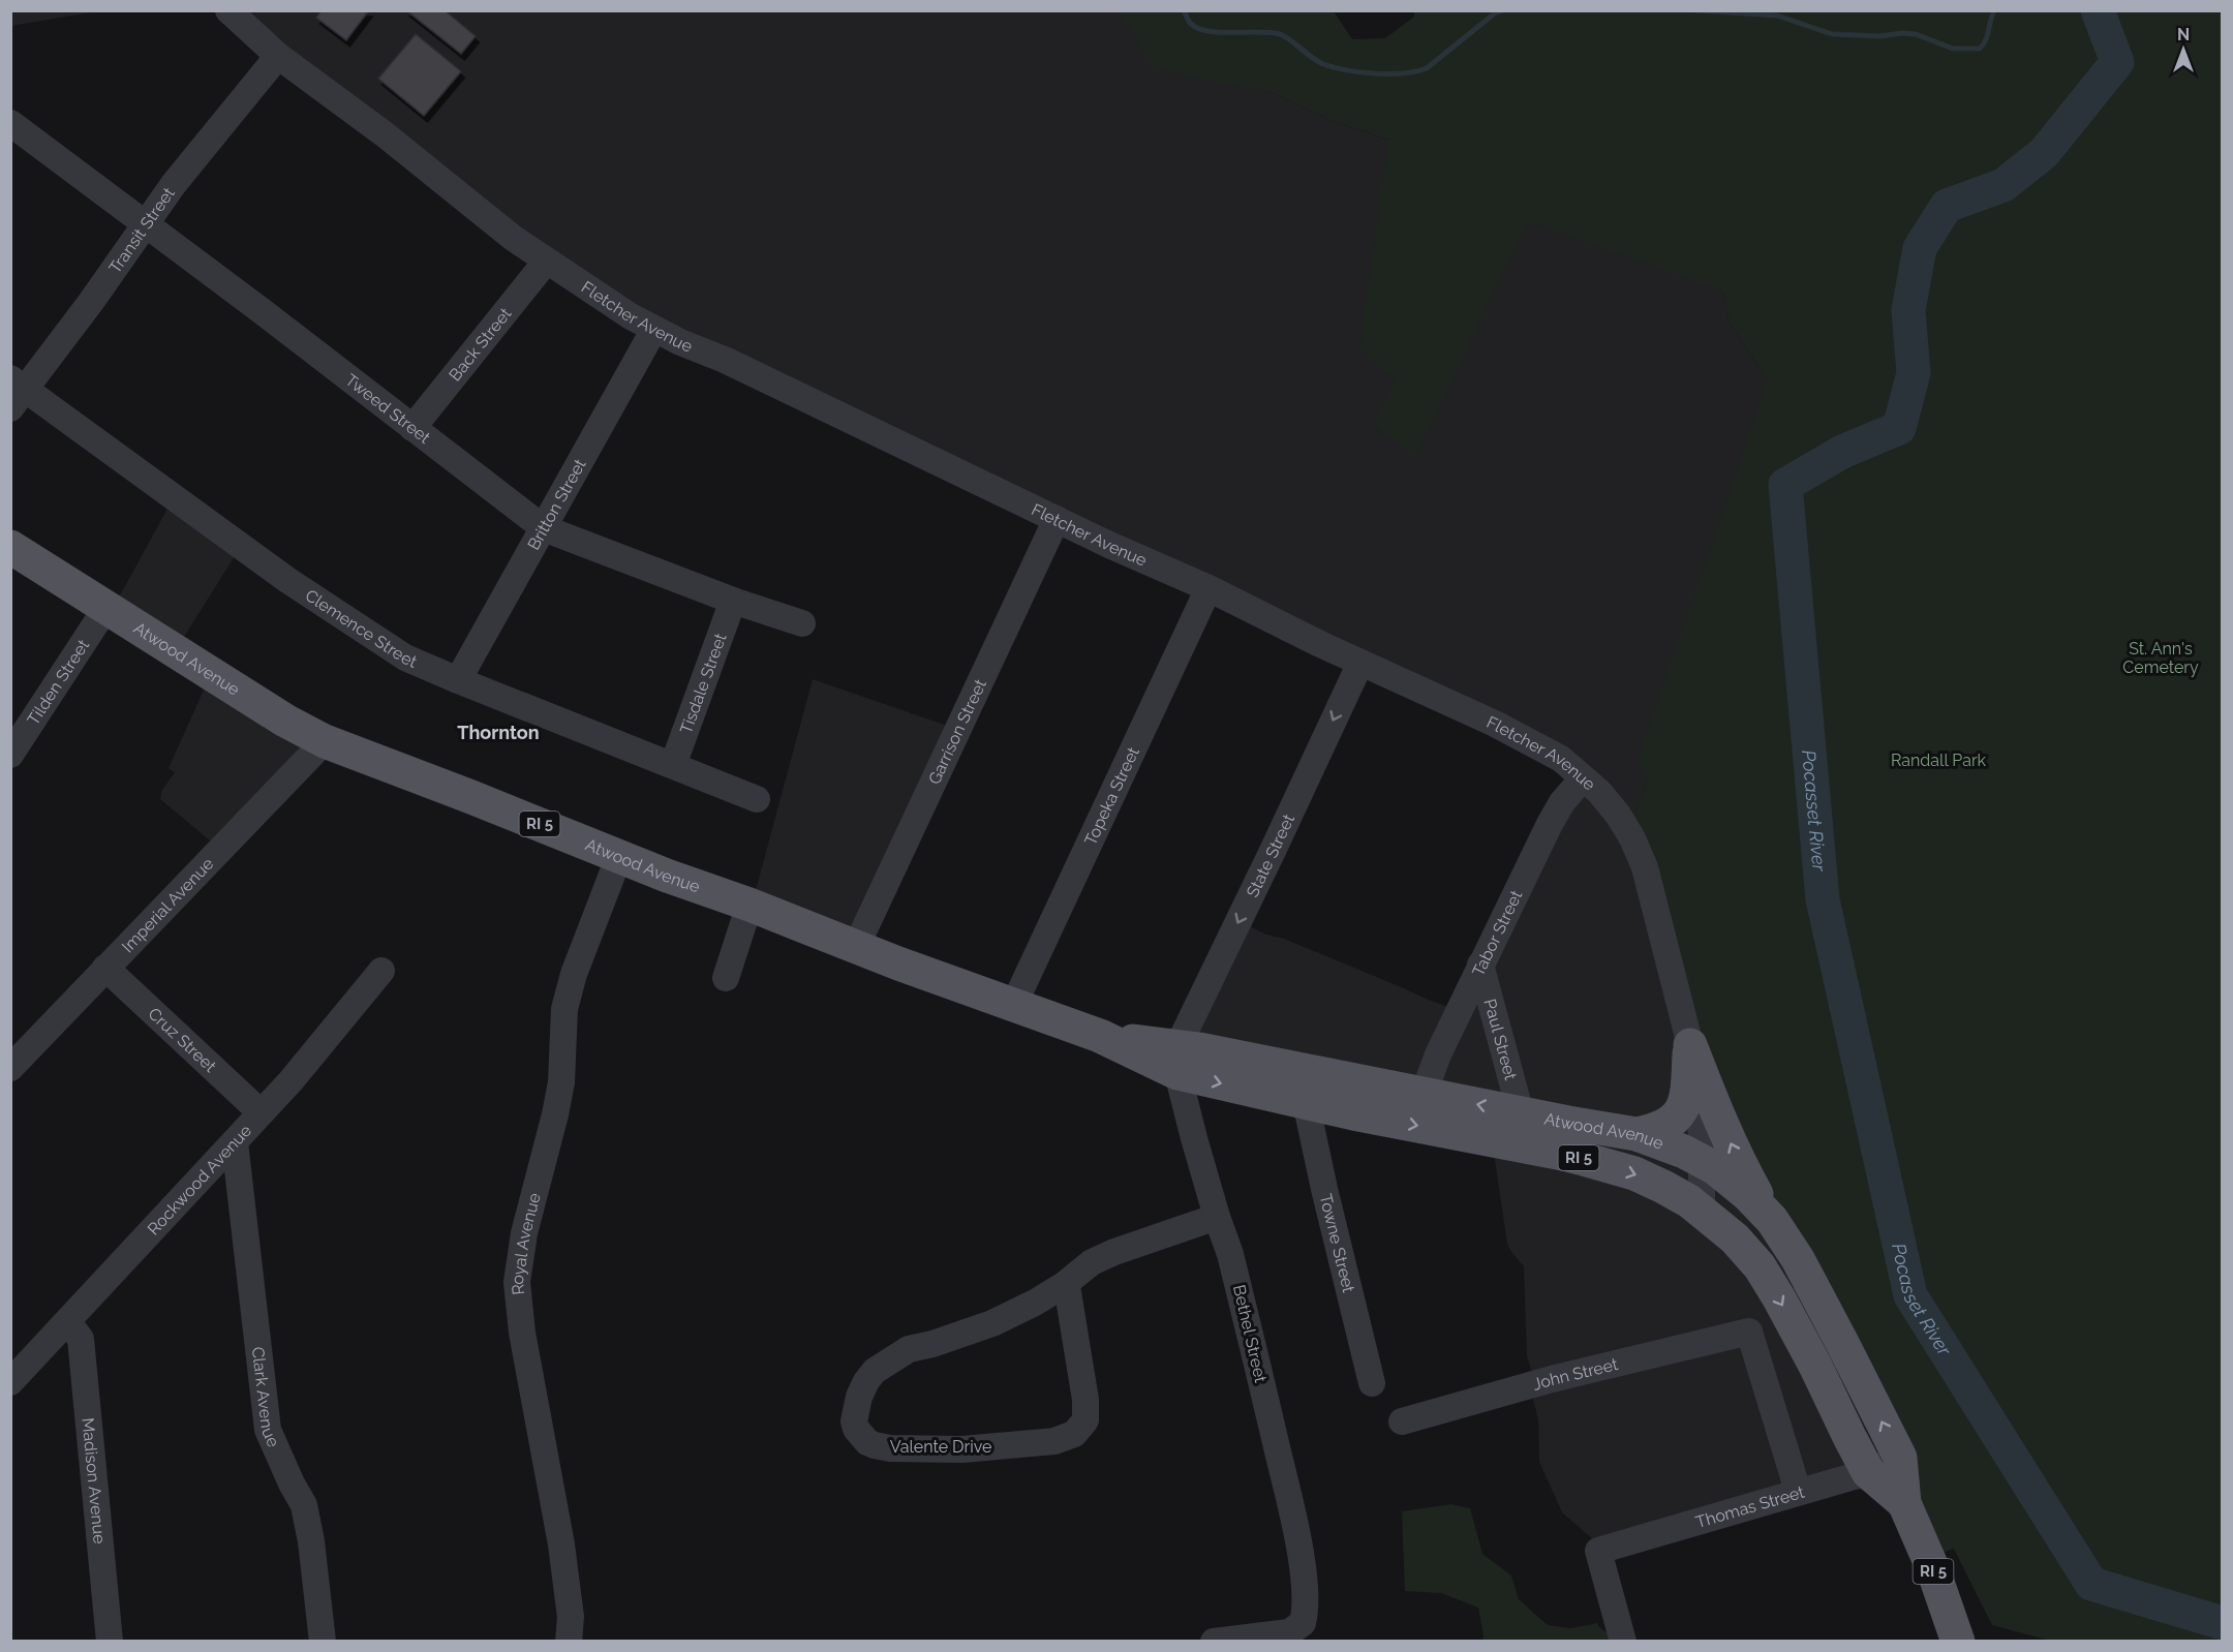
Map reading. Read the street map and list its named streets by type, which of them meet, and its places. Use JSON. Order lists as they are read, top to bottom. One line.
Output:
{"streets":{"main road":["Atwood Avenue","RI 5"],"street":["Transit Street","Fletcher Avenue","Back Street","Tweed Street","Britton Street","Clemence Street","Tilden Street","Tisdale Street","Garrison Street","Topeka Street","State Street","Imperial Avenue","Tabor Street","Paul Street","Cruz Street","Rockwood Avenue","Towne Street","Royal Avenue","Bethel Street","John Street","Clark Avenue","Valente Drive","Madison Avenue","Thomas Street"]},"crossings":[["Transit Street","Fletcher Avenue"],["Transit Street","Tweed Street"],["Transit Street","Clemence Street"],["Fletcher Avenue","Back Street"],["Fletcher Avenue","Britton Street"],["Fletcher Avenue","Atwood Avenue"],["Fletcher Avenue","Garrison Street"],["Fletcher Avenue","Topeka Street"],["Fletcher Avenue","State Street"],["Fletcher Avenue","Tabor Street"],["Back Street","Tweed Street"],["Tweed Street","Britton Street"],["Tweed Street","Tisdale Street"],["Britton Street","Clemence Street"],["Clemence Street","Tisdale Street"],["Atwood Avenue","Tilden Street"],["Atwood Avenue","Garrison Street"],["Atwood Avenue","Topeka Street"],["Atwood Avenue","State Street"],["Atwood Avenue","Imperial Avenue"],["Atwood Avenue","Tabor Street"],["Atwood Avenue","Paul Street"],["Atwood Avenue","Towne Street"],["Atwood Avenue","Royal Avenue"],["Atwood Avenue","Bethel Street"],["Atwood Avenue","Thomas Street"],["State Street","Bethel Street"],["Imperial Avenue","Cruz Street"],["Tabor Street","Paul Street"],["Cruz Street","Rockwood Avenue"],["Rockwood Avenue","Clark Avenue"],["Rockwood Avenue","Madison Avenue"],["Bethel Street","Valente Drive"],["John Street","Thomas Street"]],"one_way":["State Street"],"districts":["Thornton"],"water":["Pocasset River"],"parks":["St. Ann's Cemetery","Randall Park"],"north":"top"}
